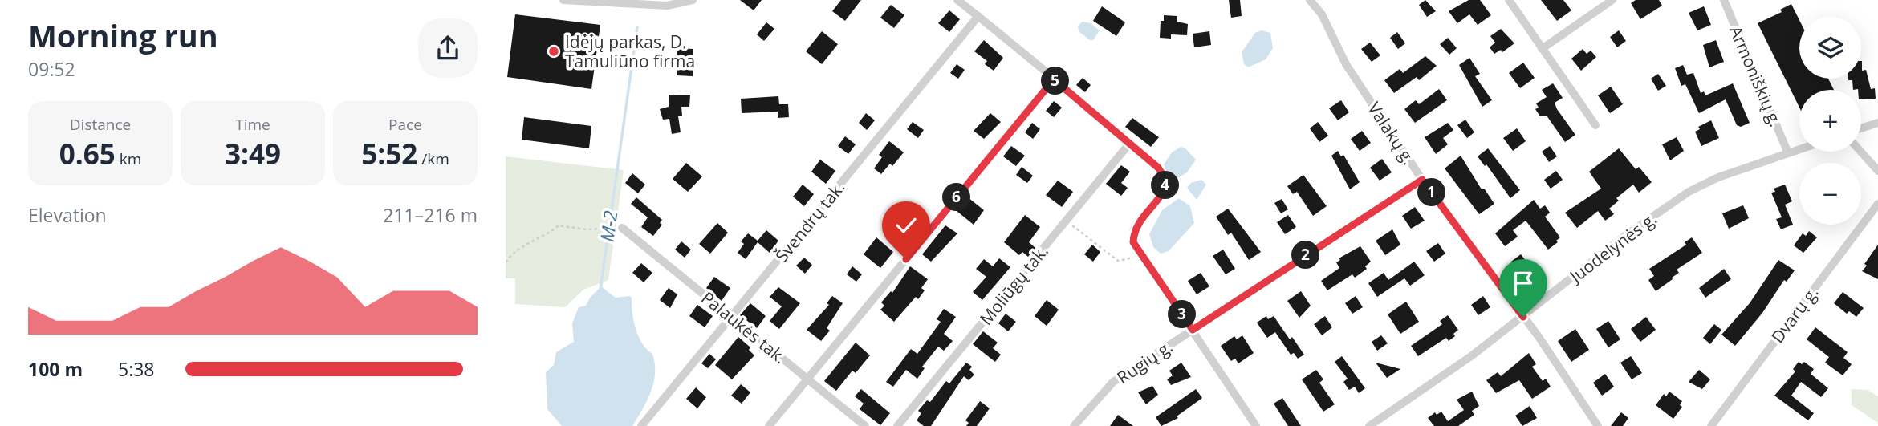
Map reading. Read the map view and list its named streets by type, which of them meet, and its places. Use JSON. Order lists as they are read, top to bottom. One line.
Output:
{"streets":{"street":["Armoniškių g.","Valakų g.","Švendrų tak.","Juodelynės g.","Moliūgų tak.","Dvarų g.","Palaukės tak.","Rugių g."]},"crossings":[["Armoniškių g.","Juodelynės g."],["Valakų g.","Juodelynės g."],["Valakų g.","Rugių g."],["Švendrų tak.","Palaukės tak."]],"water":["M-2"],"places":["Idėjų parkas, D. Tamuliūno firma"],"page":{"heading":["Morning run","09:52"],"map_buttons":["+","−"],"pins":["5","4","1","6","2","3"],"stats":[["Distance","0.65 km"],["Time","3:49"],["Pace","5:52 /km"]],"chart":["Elevation","211–216 m"],"list":[{"name":"100 m","note":"5:38"}]}}
